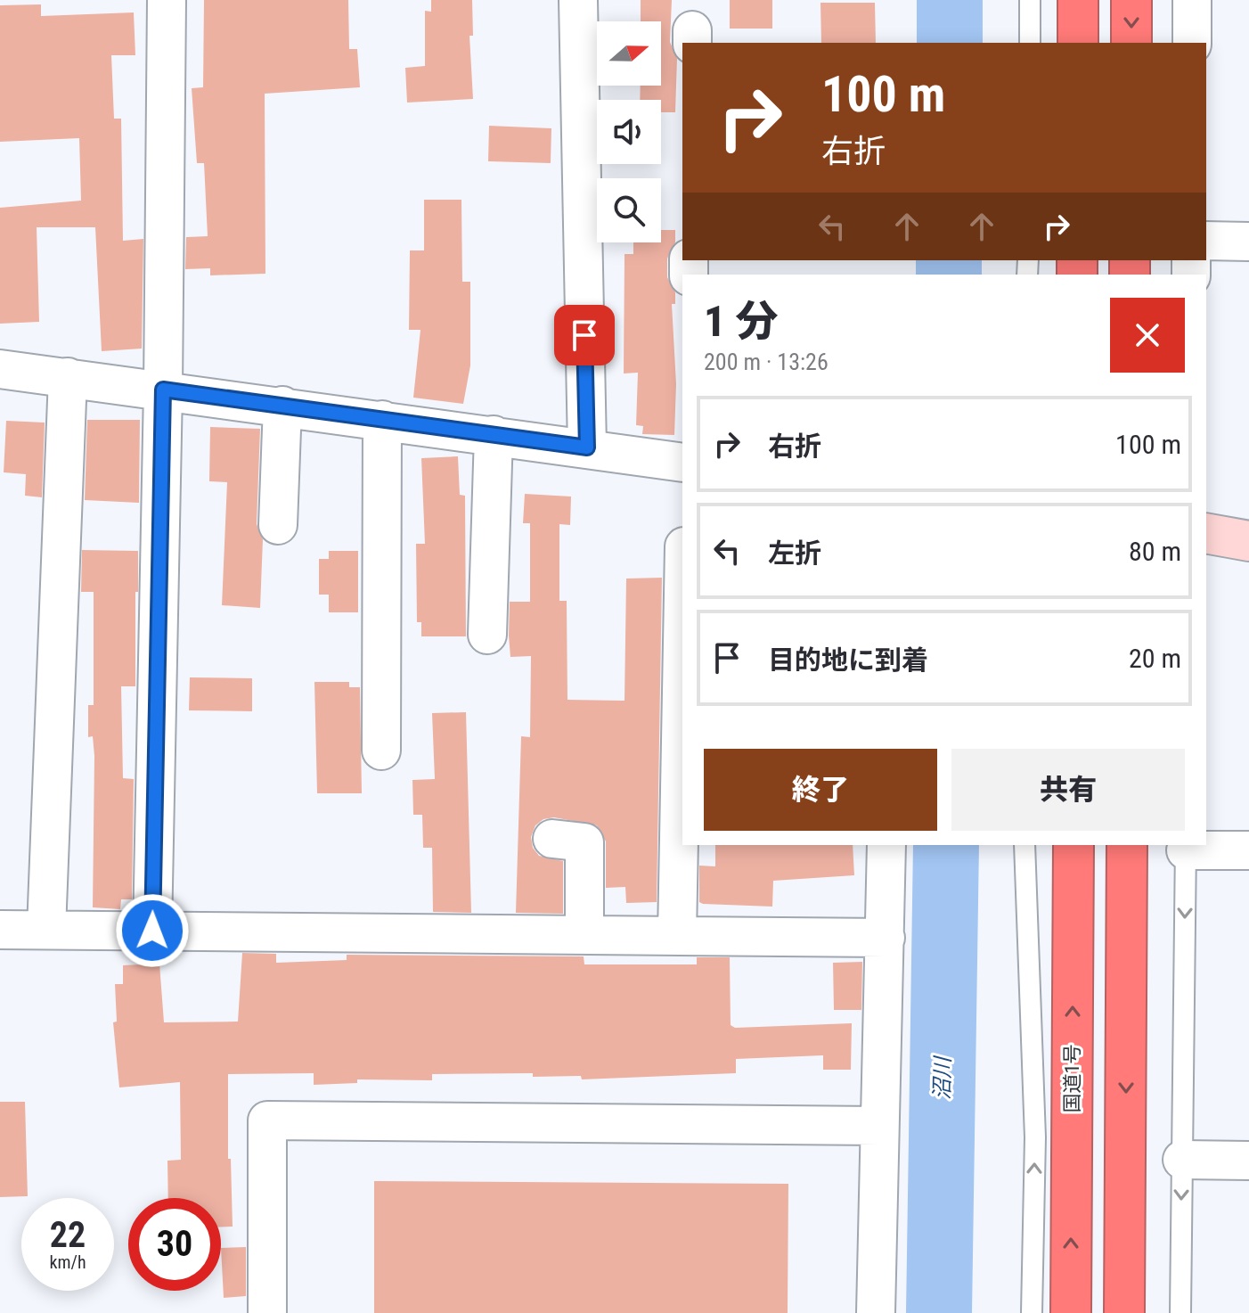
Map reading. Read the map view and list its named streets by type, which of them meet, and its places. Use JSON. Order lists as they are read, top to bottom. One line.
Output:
{"streets":{"highway":["国道1号"]},"water":["沼川"],"north":"right","page":{"turn":["100 m","右折"],"heading":["1 分","200 m · 13:26"],"list":[{"name":"右折","value":"100 m"},{"name":"左折","value":"80 m"},{"name":"目的地に到着","value":"20 m"}],"buttons":["終了","共有"],"speed":"22 km/h","limit":"30"}}
